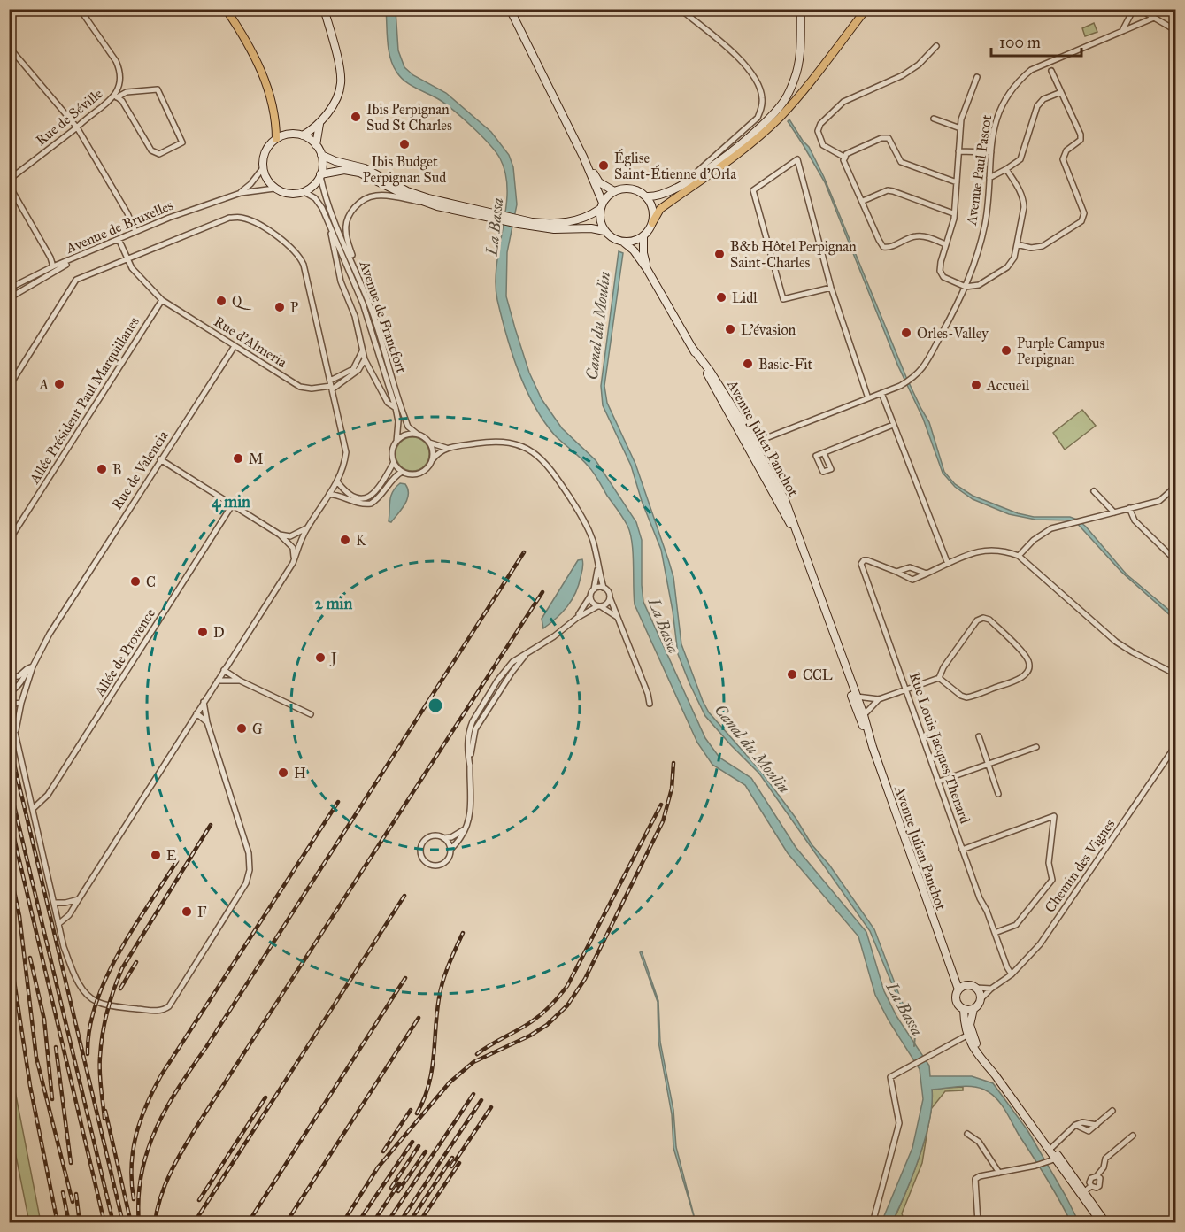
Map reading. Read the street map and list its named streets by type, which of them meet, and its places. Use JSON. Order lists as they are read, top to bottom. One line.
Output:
{"streets":{"main road":["Avenue Julien Panchot"],"street":["Rue de Séville","Avenue Paul Pascot","Avenue de Bruxelles","Avenue de Francfort","Rue d'Almeria","Allée Président Paul Marquillanes","Rue de Valencia","Allée de Provence","Rue Louis Jacques Thenard","Chemin des Vignes"]},"crossings":[["Avenue Paul Pascot","Avenue Julien Panchot"],["Avenue de Bruxelles","Avenue de Francfort"],["Avenue de Bruxelles","Rue d'Almeria"],["Rue d'Almeria","Allée Président Paul Marquillanes"],["Rue d'Almeria","Rue de Valencia"],["Avenue Julien Panchot","Chemin des Vignes"],["Rue Louis Jacques Thenard","Chemin des Vignes"]],"water":["La Bassa","Canal du Moulin"],"places":["Ibis Perpignan Sud St Charles","Ibis Budget Perpignan Sud","Église Saint-Étienne d'Orla","B&b Hôtel Perpignan Saint-Charles","Lidl","Q","P","L'évasion","Orles-Valley","Purple Campus Perpignan","Basic-Fit","A","Accueil","M","B","K","C","D","J","CCL","G","H","E","F"],"scale_bar":"100 m","rings":["4 min","2 min"]}
